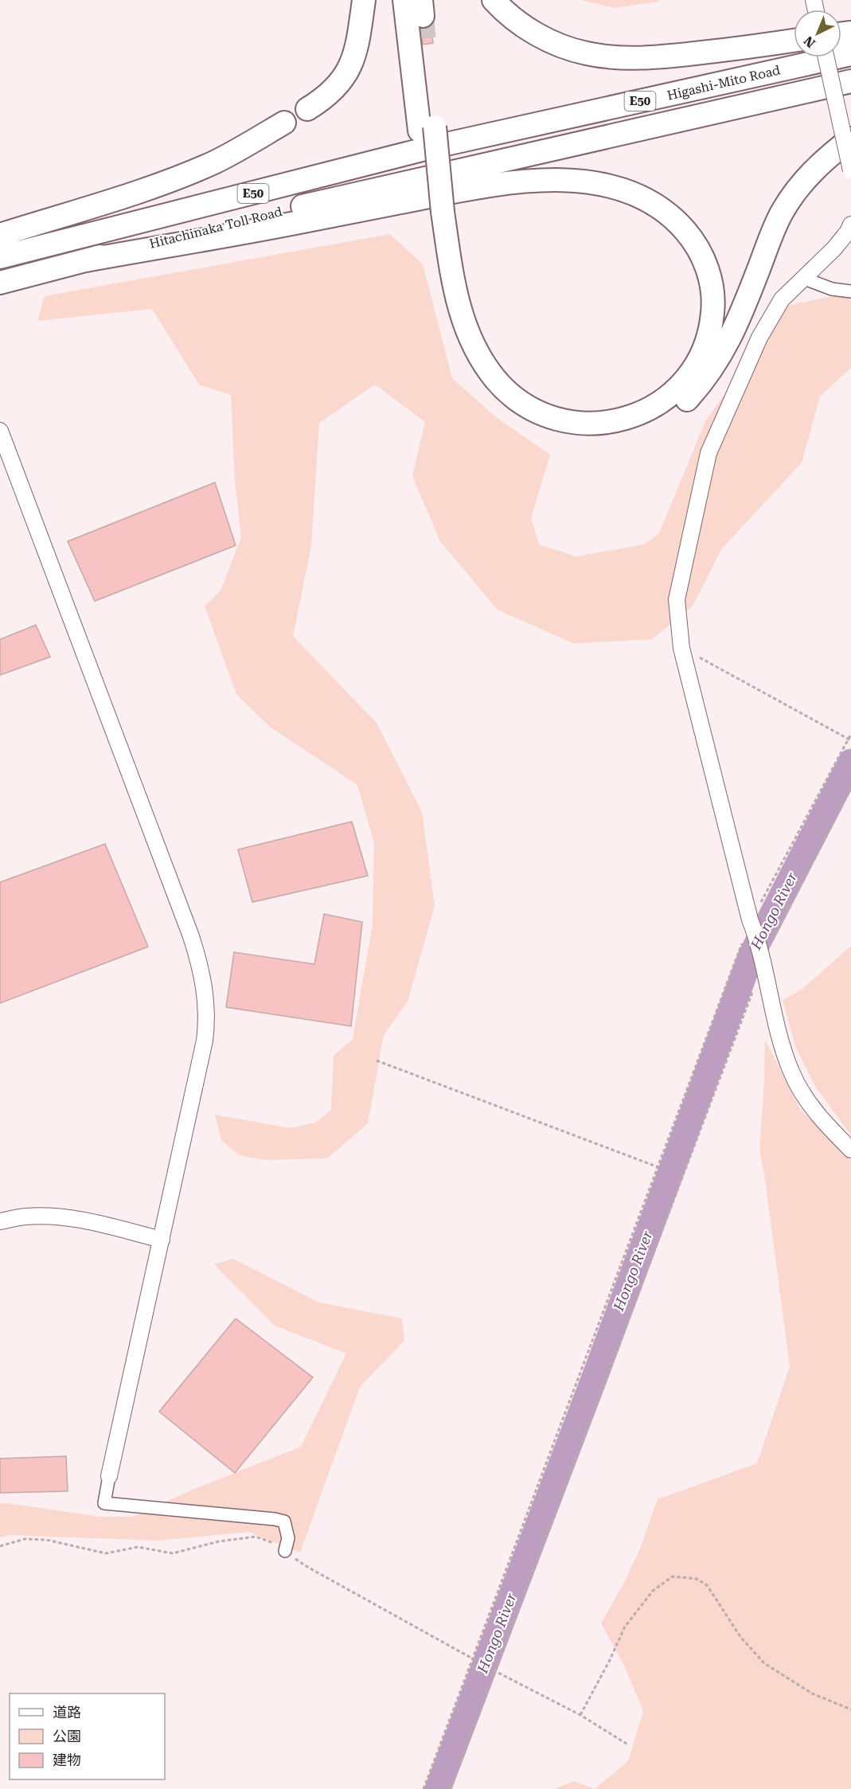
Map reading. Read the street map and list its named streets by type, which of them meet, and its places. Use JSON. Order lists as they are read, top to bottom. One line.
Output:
{"streets":{"highway":["Higashi-Mito Road","E50","Hitachinaka Toll Road"]},"crossings":[["Higashi-Mito Road","Hitachinaka Toll Road"]],"water":["Hongo River"],"legend":["道路","公園","建物"],"north":"bottom left"}
